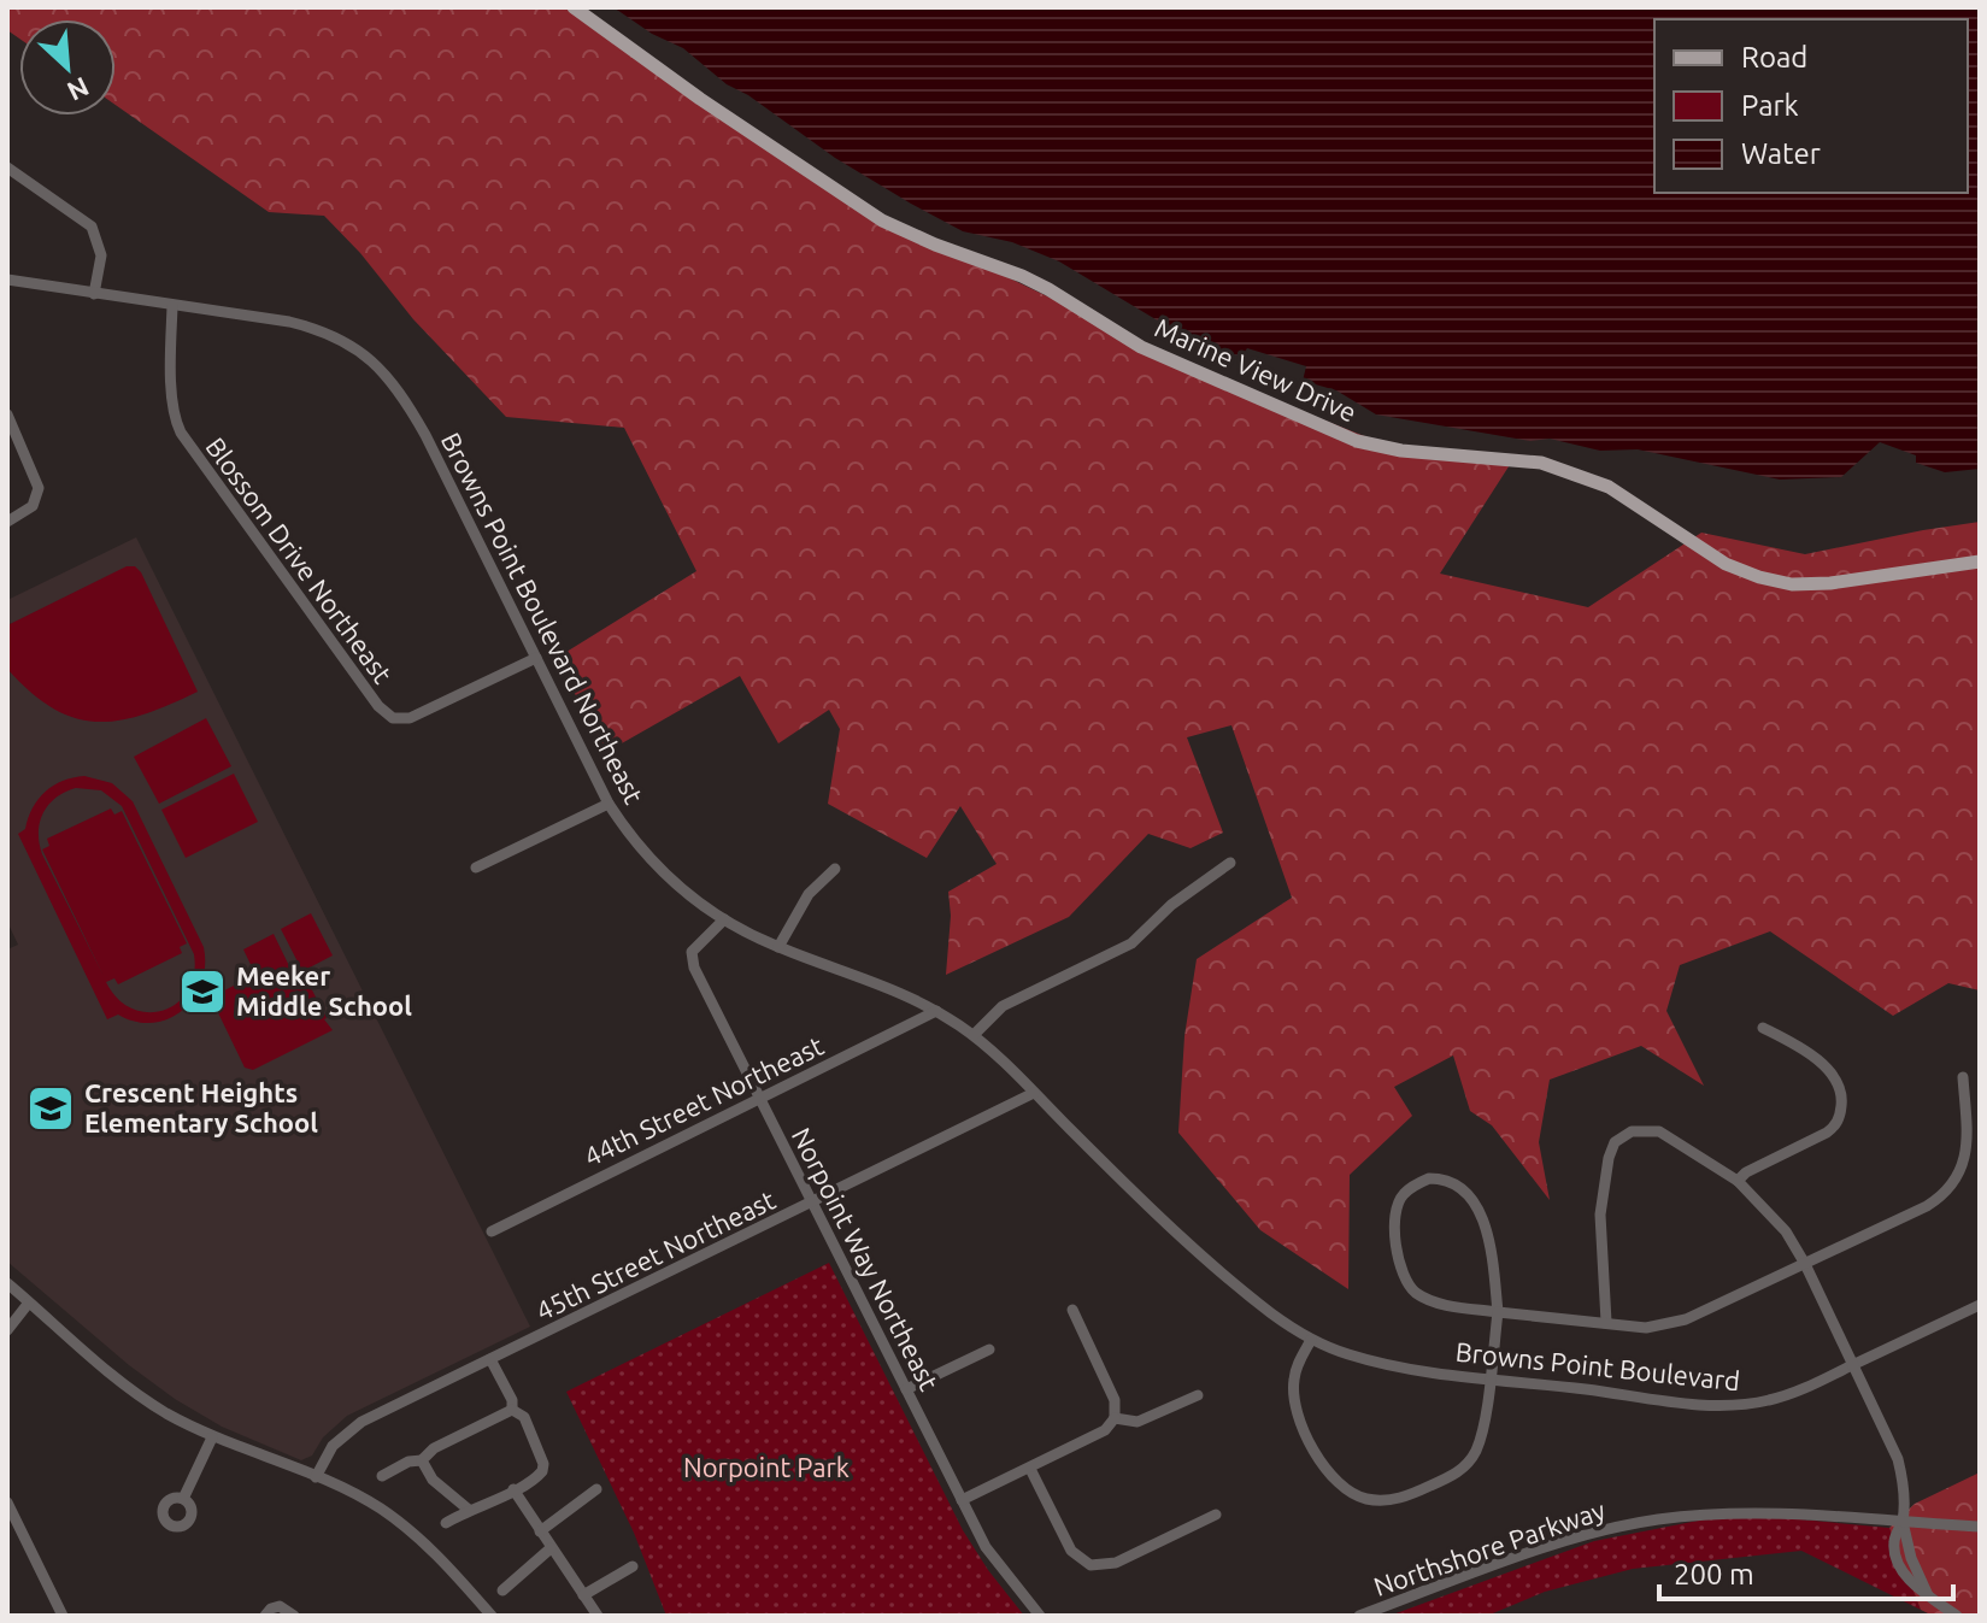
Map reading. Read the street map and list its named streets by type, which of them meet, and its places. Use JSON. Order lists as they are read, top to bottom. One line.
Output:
{"streets":{"main road":["Marine View Drive"],"street":["Blossom Drive Northeast","Browns Point Boulevard Northeast","44th Street Northeast","45th Street Northeast","Norpoint Way Northeast","Browns Point Boulevard","Northshore Parkway"]},"crossings":[["Blossom Drive Northeast","Browns Point Boulevard Northeast"],["Browns Point Boulevard Northeast","44th Street Northeast"],["Browns Point Boulevard Northeast","45th Street Northeast"],["Browns Point Boulevard Northeast","Norpoint Way Northeast"],["Browns Point Boulevard Northeast","Browns Point Boulevard"],["44th Street Northeast","Norpoint Way Northeast"],["45th Street Northeast","Norpoint Way Northeast"]],"parks":["Norpoint Park"],"places":{"school or university":["Meeker Middle School","Crescent Heights Elementary School"]},"legend":["Road","Park","Water"],"scale_bar":"200 m","north":"bottom right"}
